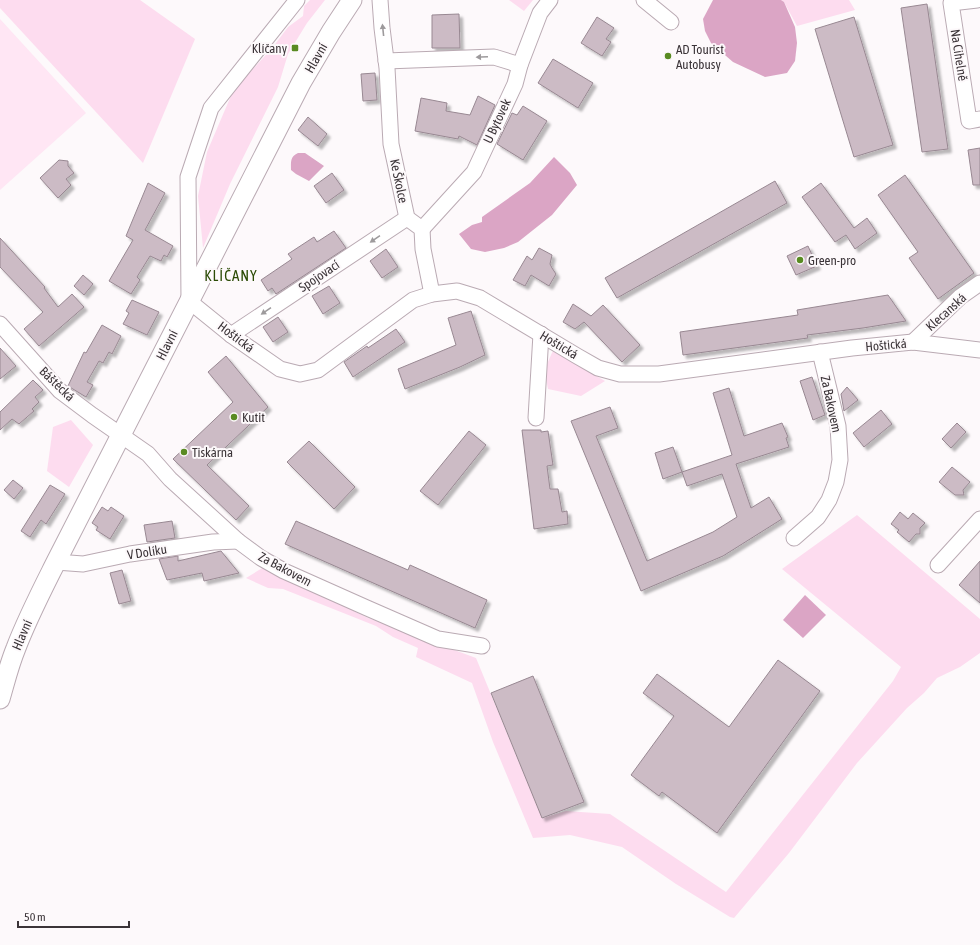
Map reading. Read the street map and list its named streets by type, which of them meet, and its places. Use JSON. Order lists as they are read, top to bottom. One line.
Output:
{"streets":{"main road":["Hlavní"],"street":["Na Cihelně","U Bytovek","Ke Školce","Spojovací","Klecanská","Hoštická","Báštěcká","Za Bakovem","V Dolíku"]},"crossings":[["Hlavní","Hoštická"],["Hlavní","Báštěcká"],["Hlavní","Za Bakovem"],["Hlavní","V Dolíku"],["U Bytovek","Ke Školce"],["Ke Školce","Spojovací"],["Spojovací","Hoštická"],["Klecanská","Hoštická"],["Hoštická","Za Bakovem"],["Báštěcká","Za Bakovem"],["Za Bakovem","V Dolíku"]],"one_way":["Spojovací"],"districts":["KLÍČANY"],"places":{"transit":["Klíčany"],"other":["AD Tourist Autobusy","Green-pro","Kutit","Tiskárna"]},"scale_bar":"50 m"}
